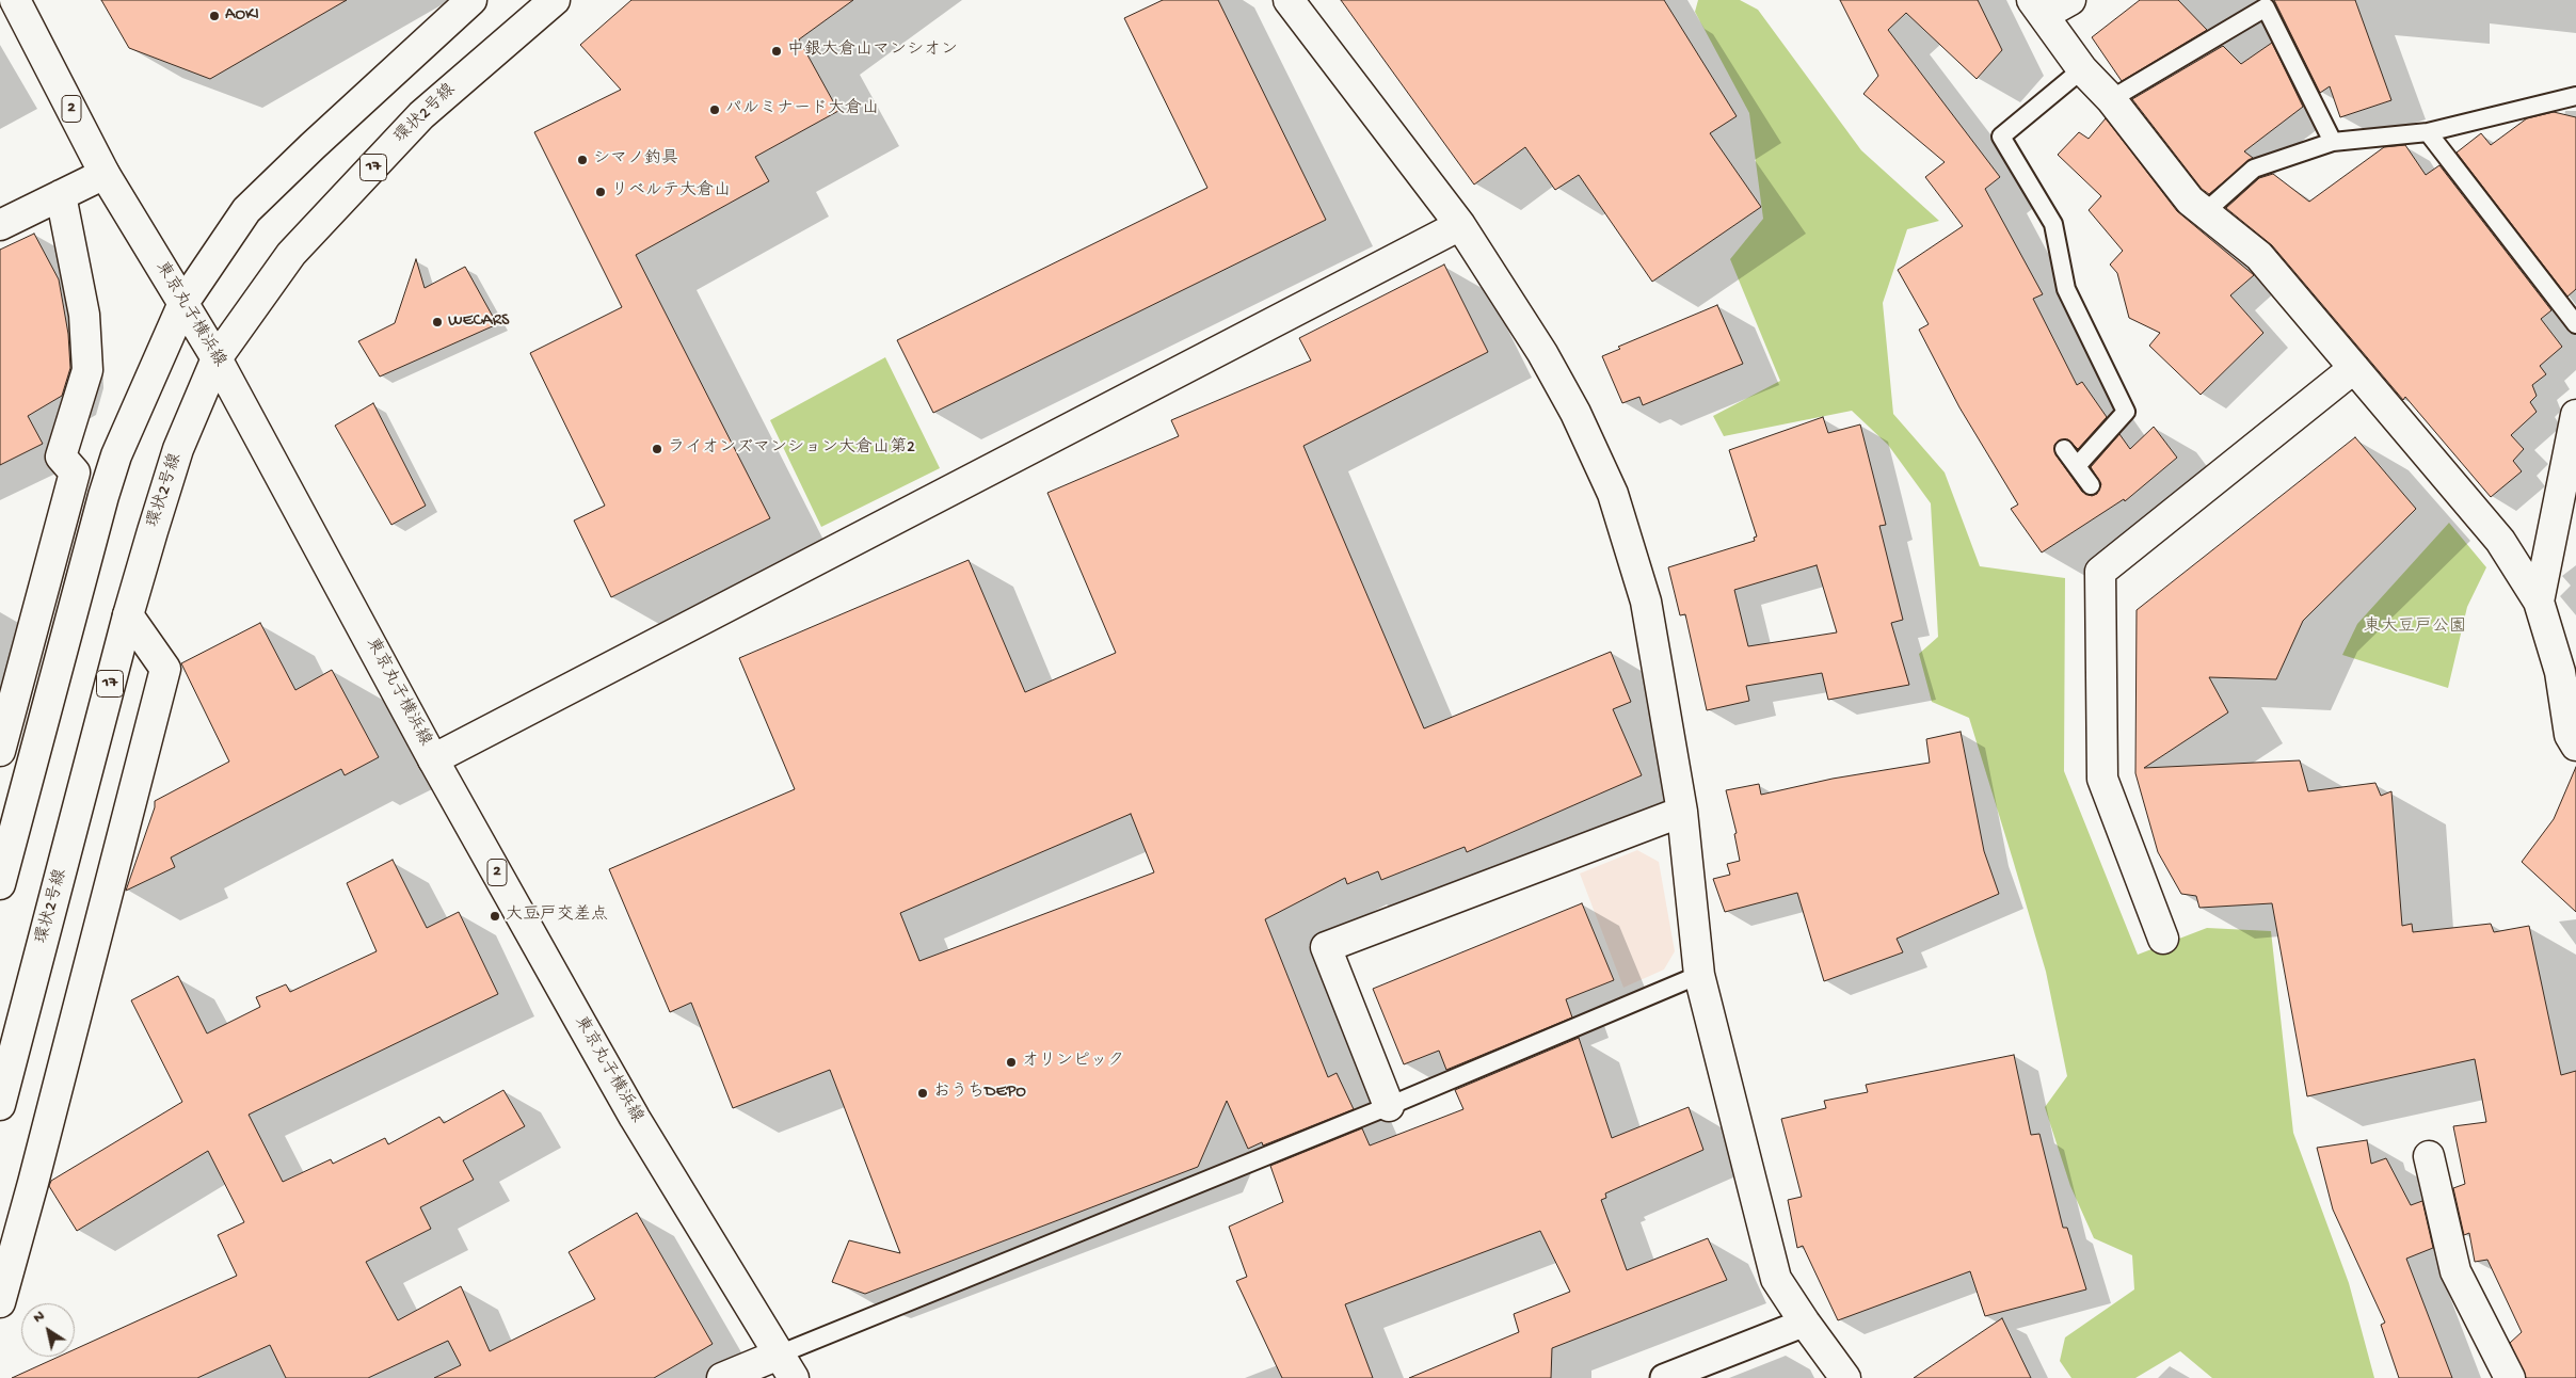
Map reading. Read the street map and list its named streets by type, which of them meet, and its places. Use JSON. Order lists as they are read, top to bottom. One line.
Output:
{"streets":{"street":["2","環状2号線","17","東京丸子横浜線"]},"crossings":[["環状2号線","東京丸子横浜線"]],"parks":["東大豆戸公園"],"places":["AOKI","中銀大倉山マンシオン","パルミナード大倉山","シマノ釣具","リベルテ大倉山","WECARS","ライオンズマンション大倉山第2","大豆戸交差点","オリンピック","おうちDEPO"],"north":"top left"}
